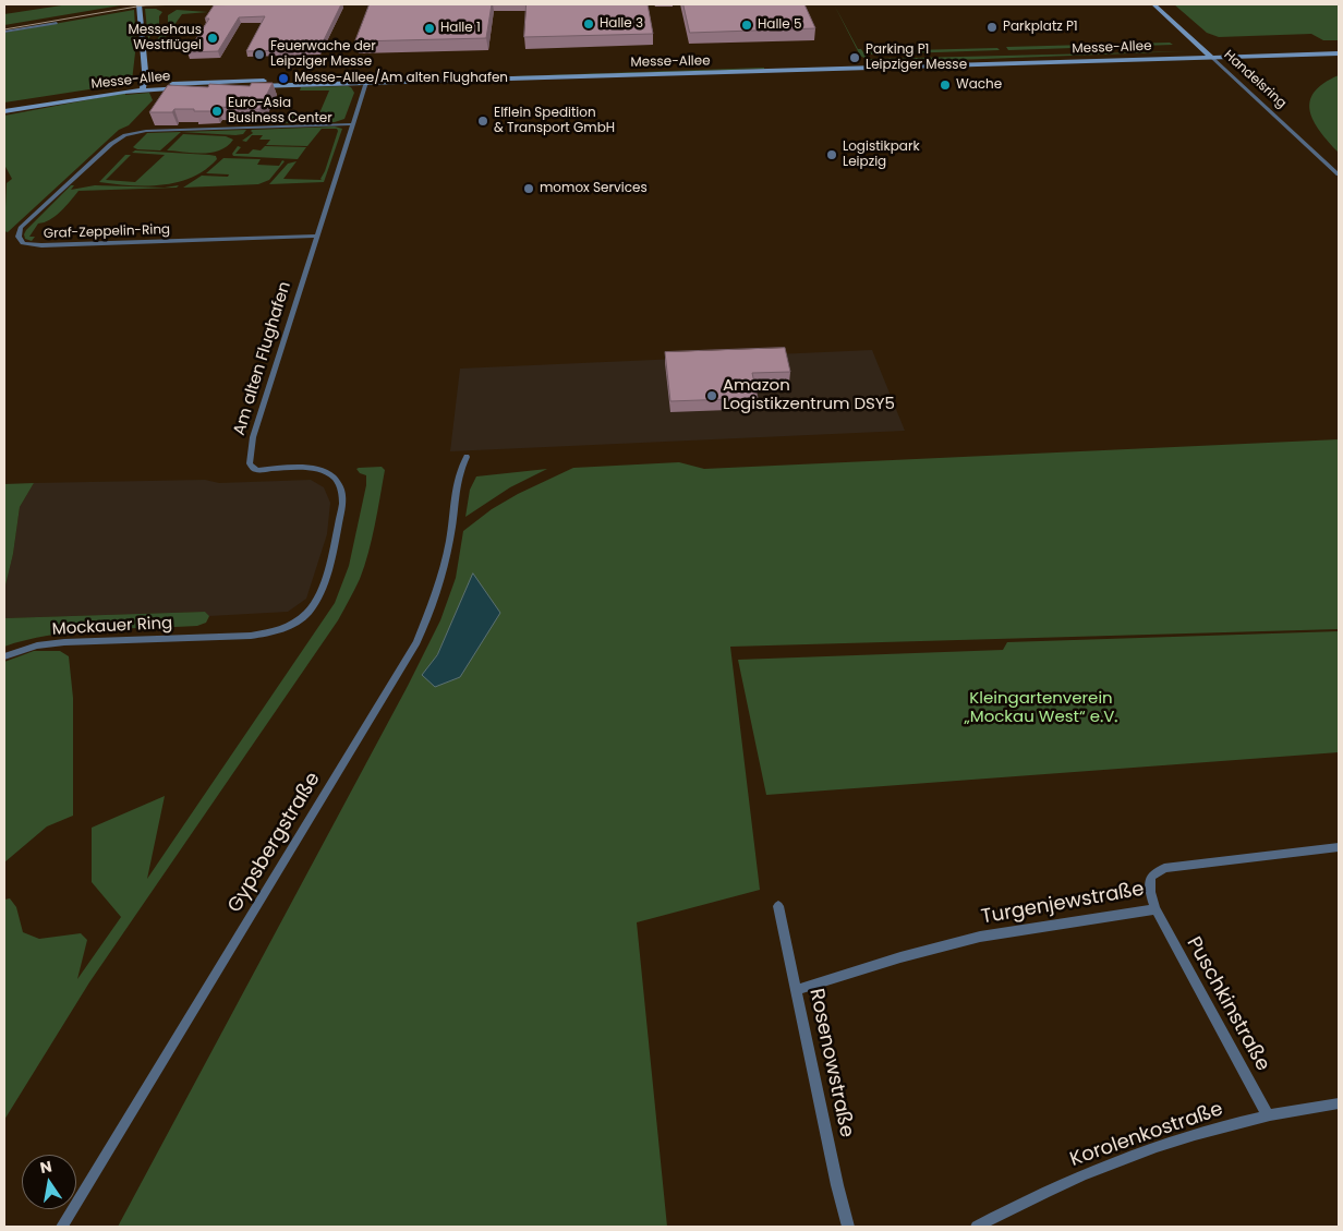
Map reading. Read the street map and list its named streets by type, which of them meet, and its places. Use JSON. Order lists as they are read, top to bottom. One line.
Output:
{"streets":{"main road":["Messe-Allee","Handelsring"],"street":["Graf-Zeppelin-Ring","Am alten Flughafen","Mockauer Ring","Gypsbergstraße","Turgenjewstraße","Puschkinstraße","Rosenowstraße","Korolenkostraße"]},"crossings":[["Messe-Allee","Handelsring"],["Messe-Allee","Am alten Flughafen"],["Graf-Zeppelin-Ring","Am alten Flughafen"],["Am alten Flughafen","Mockauer Ring"],["Turgenjewstraße","Puschkinstraße"],["Turgenjewstraße","Rosenowstraße"],["Puschkinstraße","Korolenkostraße"]],"parks":["Kleingartenverein „Mockau West“ e.V."],"places":["Halle 3","Halle 5","Parkplatz P1","Halle 1","Messehaus Westflügel","Feuerwache der Leipziger Messe","Parking P1 Leipziger Messe","Messe-Allee/Am alten Flughafen","Wache","Euro-Asia Business Center","Elflein Spedition & Transport GmbH","Logistikpark Leipzig","momox Services","Amazon Logistikzentrum DSY5"],"north":"top"}
